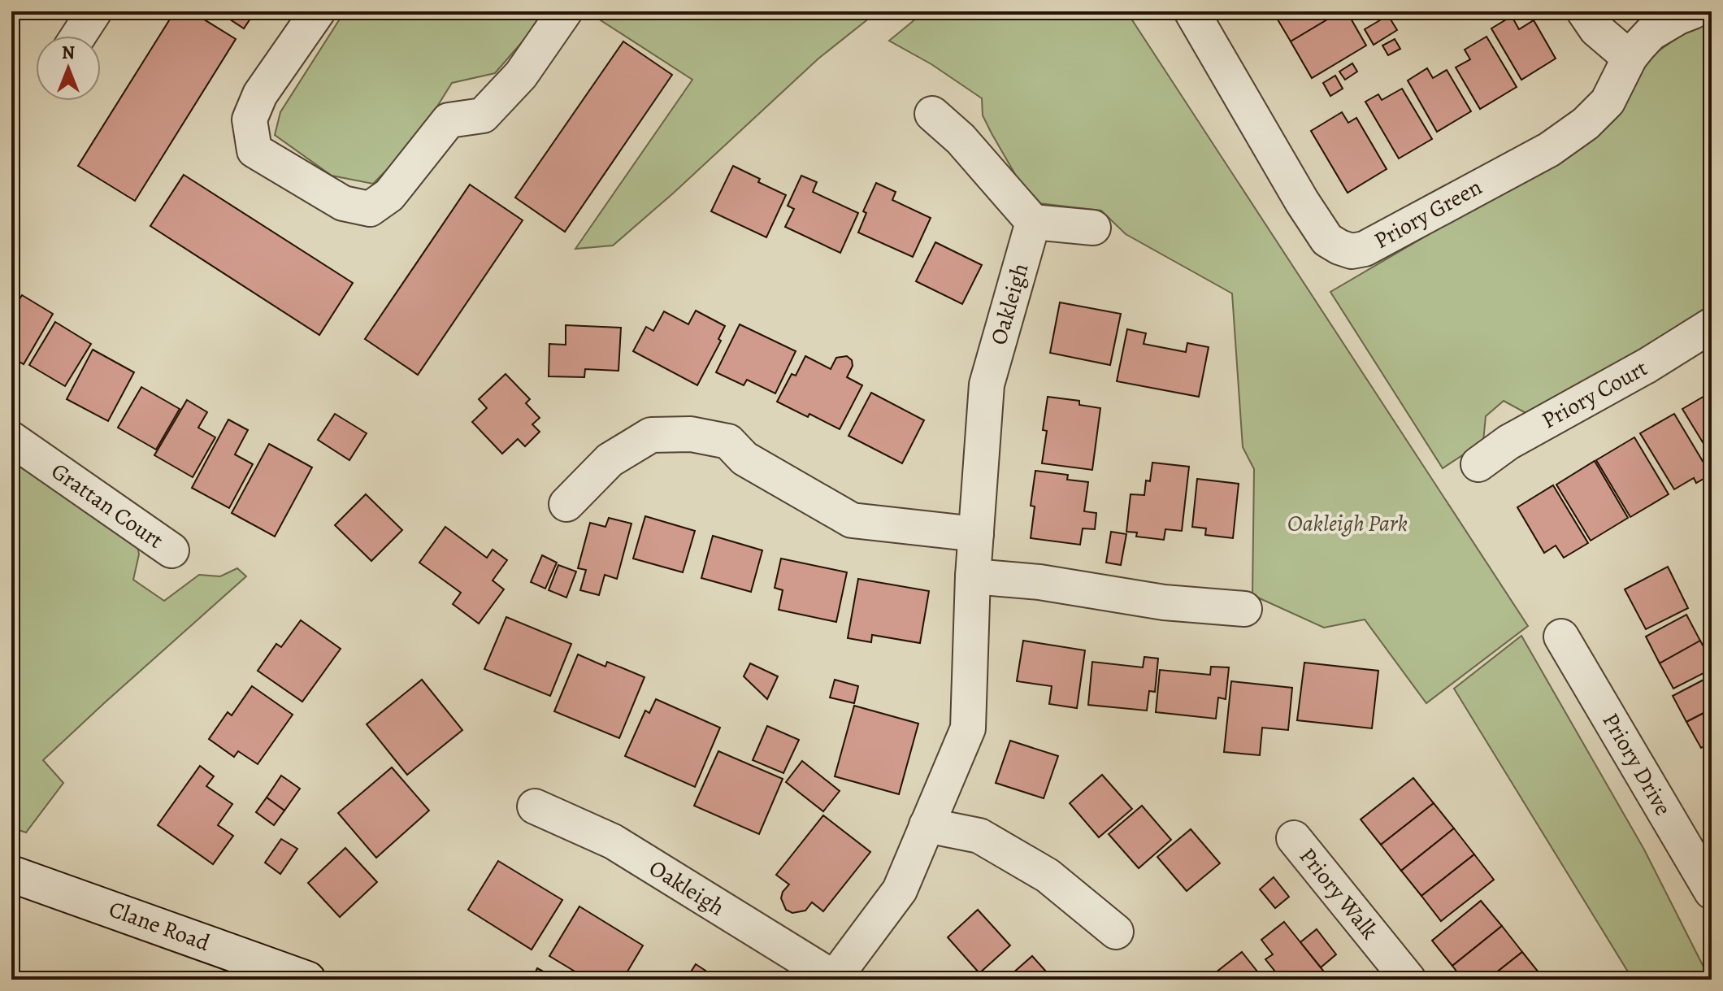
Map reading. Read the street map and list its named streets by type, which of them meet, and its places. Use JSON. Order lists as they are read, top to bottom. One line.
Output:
{"streets":{"main road":["Clane Road"],"street":["Priory Green","Oakleigh","Priory Court","Grattan Court","Priory Drive","Priory Walk"]},"parks":["Oakleigh Park"],"north":"top"}
